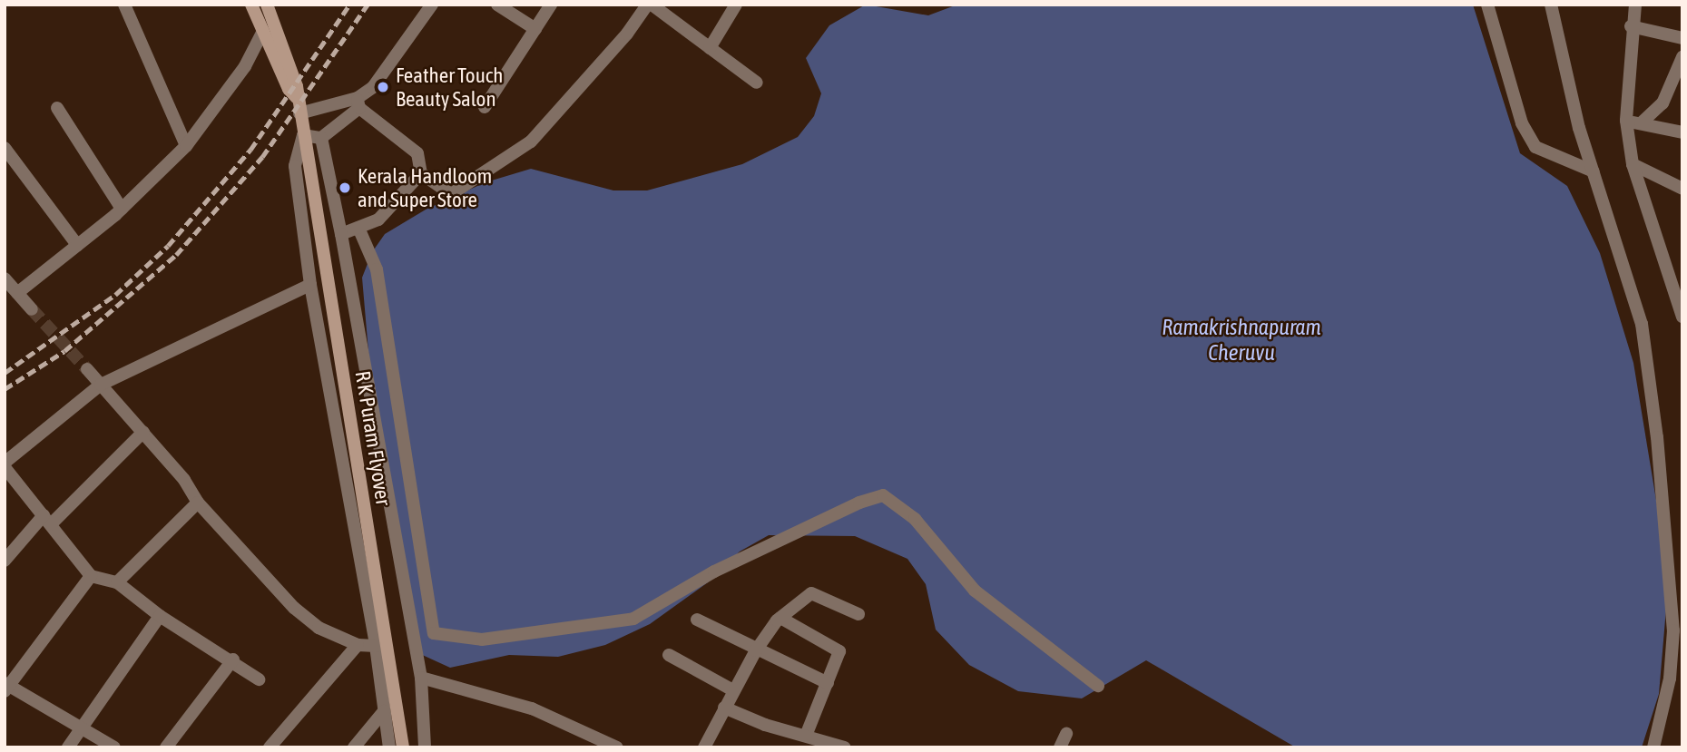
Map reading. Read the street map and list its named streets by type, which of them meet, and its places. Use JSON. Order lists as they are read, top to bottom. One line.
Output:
{"streets":{"main road":["R K Puram Flyover"]},"water":["Ramakrishnapuram Cheruvu"],"places":["Feather Touch Beauty Salon","Kerala Handloom and Super Store"]}
